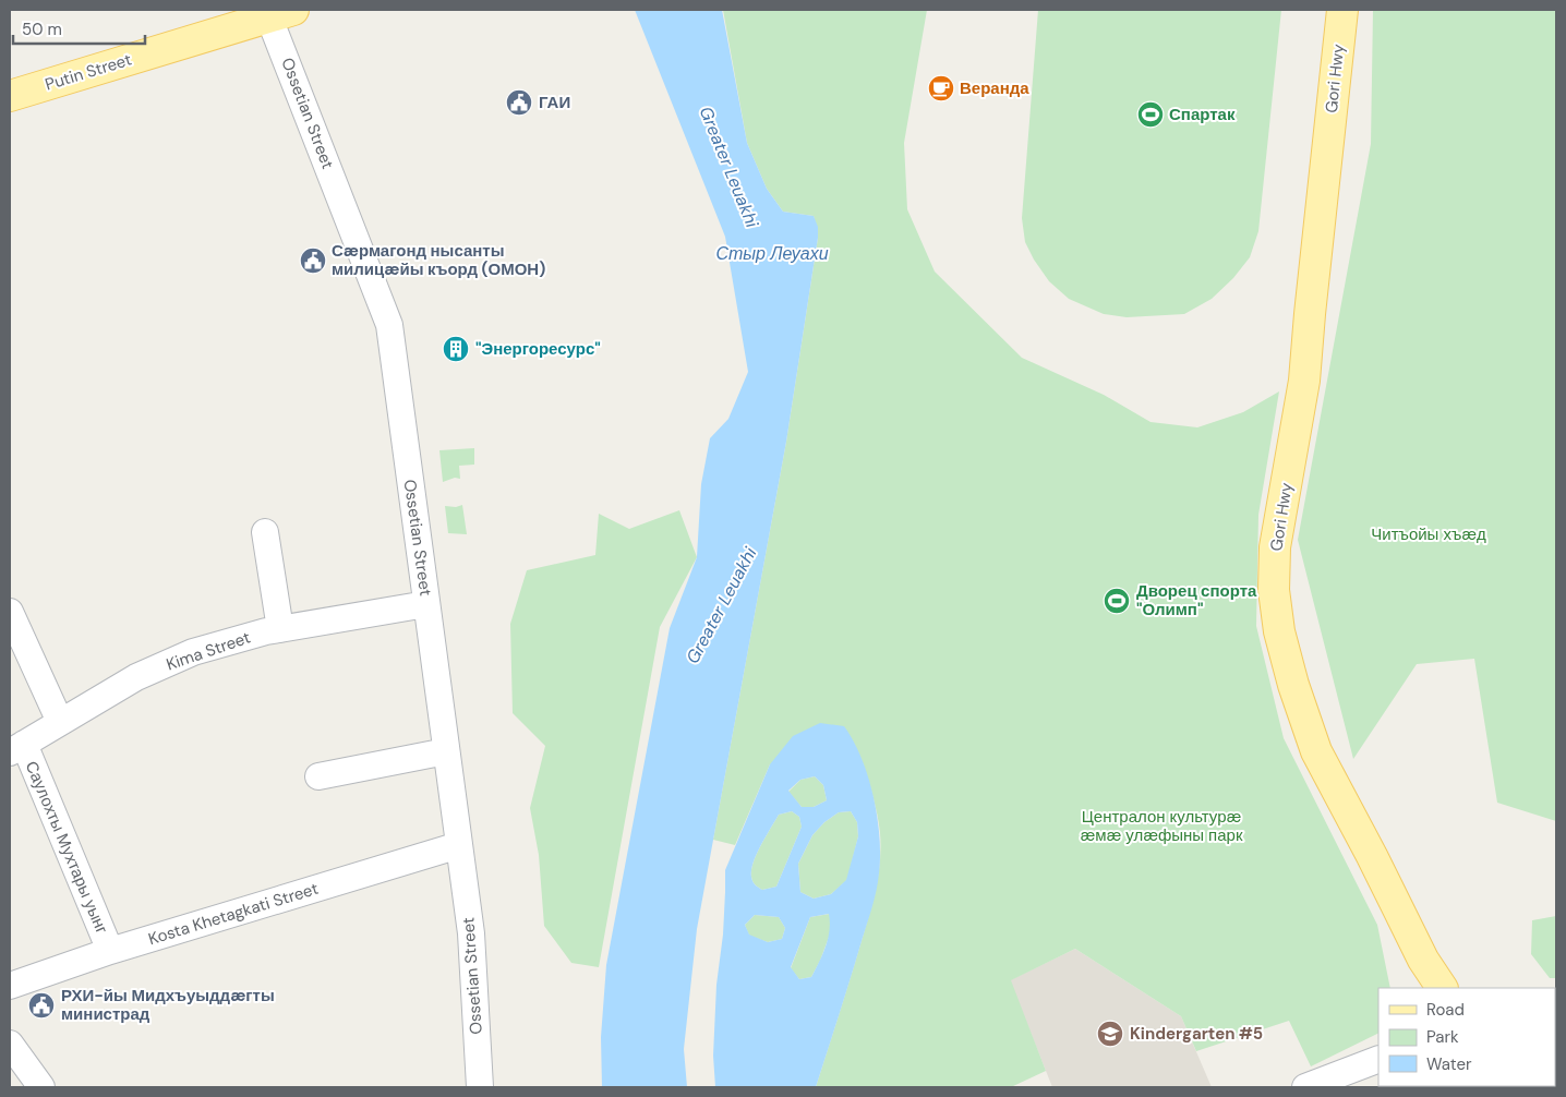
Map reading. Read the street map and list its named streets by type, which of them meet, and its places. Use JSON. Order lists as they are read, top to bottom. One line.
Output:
{"streets":{"main road":["Putin Street","Gori Hwy"],"street":["Ossetian Street","Kima Street","Саулохты Мухтары уынг","Kosta Khetagkati Street"]},"crossings":[["Putin Street","Ossetian Street"],["Ossetian Street","Kima Street"],["Ossetian Street","Kosta Khetagkati Street"],["Kima Street","Саулохты Мухтары уынг"],["Саулохты Мухтары уынг","Kosta Khetagkati Street"]],"water":["Greater Leuakhi","Стыр Леуахи"],"parks":["Читъойы хъæд","Централон культурæ æмæ улæфыны парк"],"places":{"cafe":["Веранда"],"public building":["ГАИ","Сæрмагонд нысанты милицæйы къорд (ОМОН)","РХИ-йы Мидхъуыддæгты министрад"],"sports":["Спартак","Дворец спорта \"Олимп\""],"building":["\"Энергоресурс\""],"school or university":["Kindergarten #5"]},"legend":["Road","Park","Water"],"scale_bar":"50 m"}
